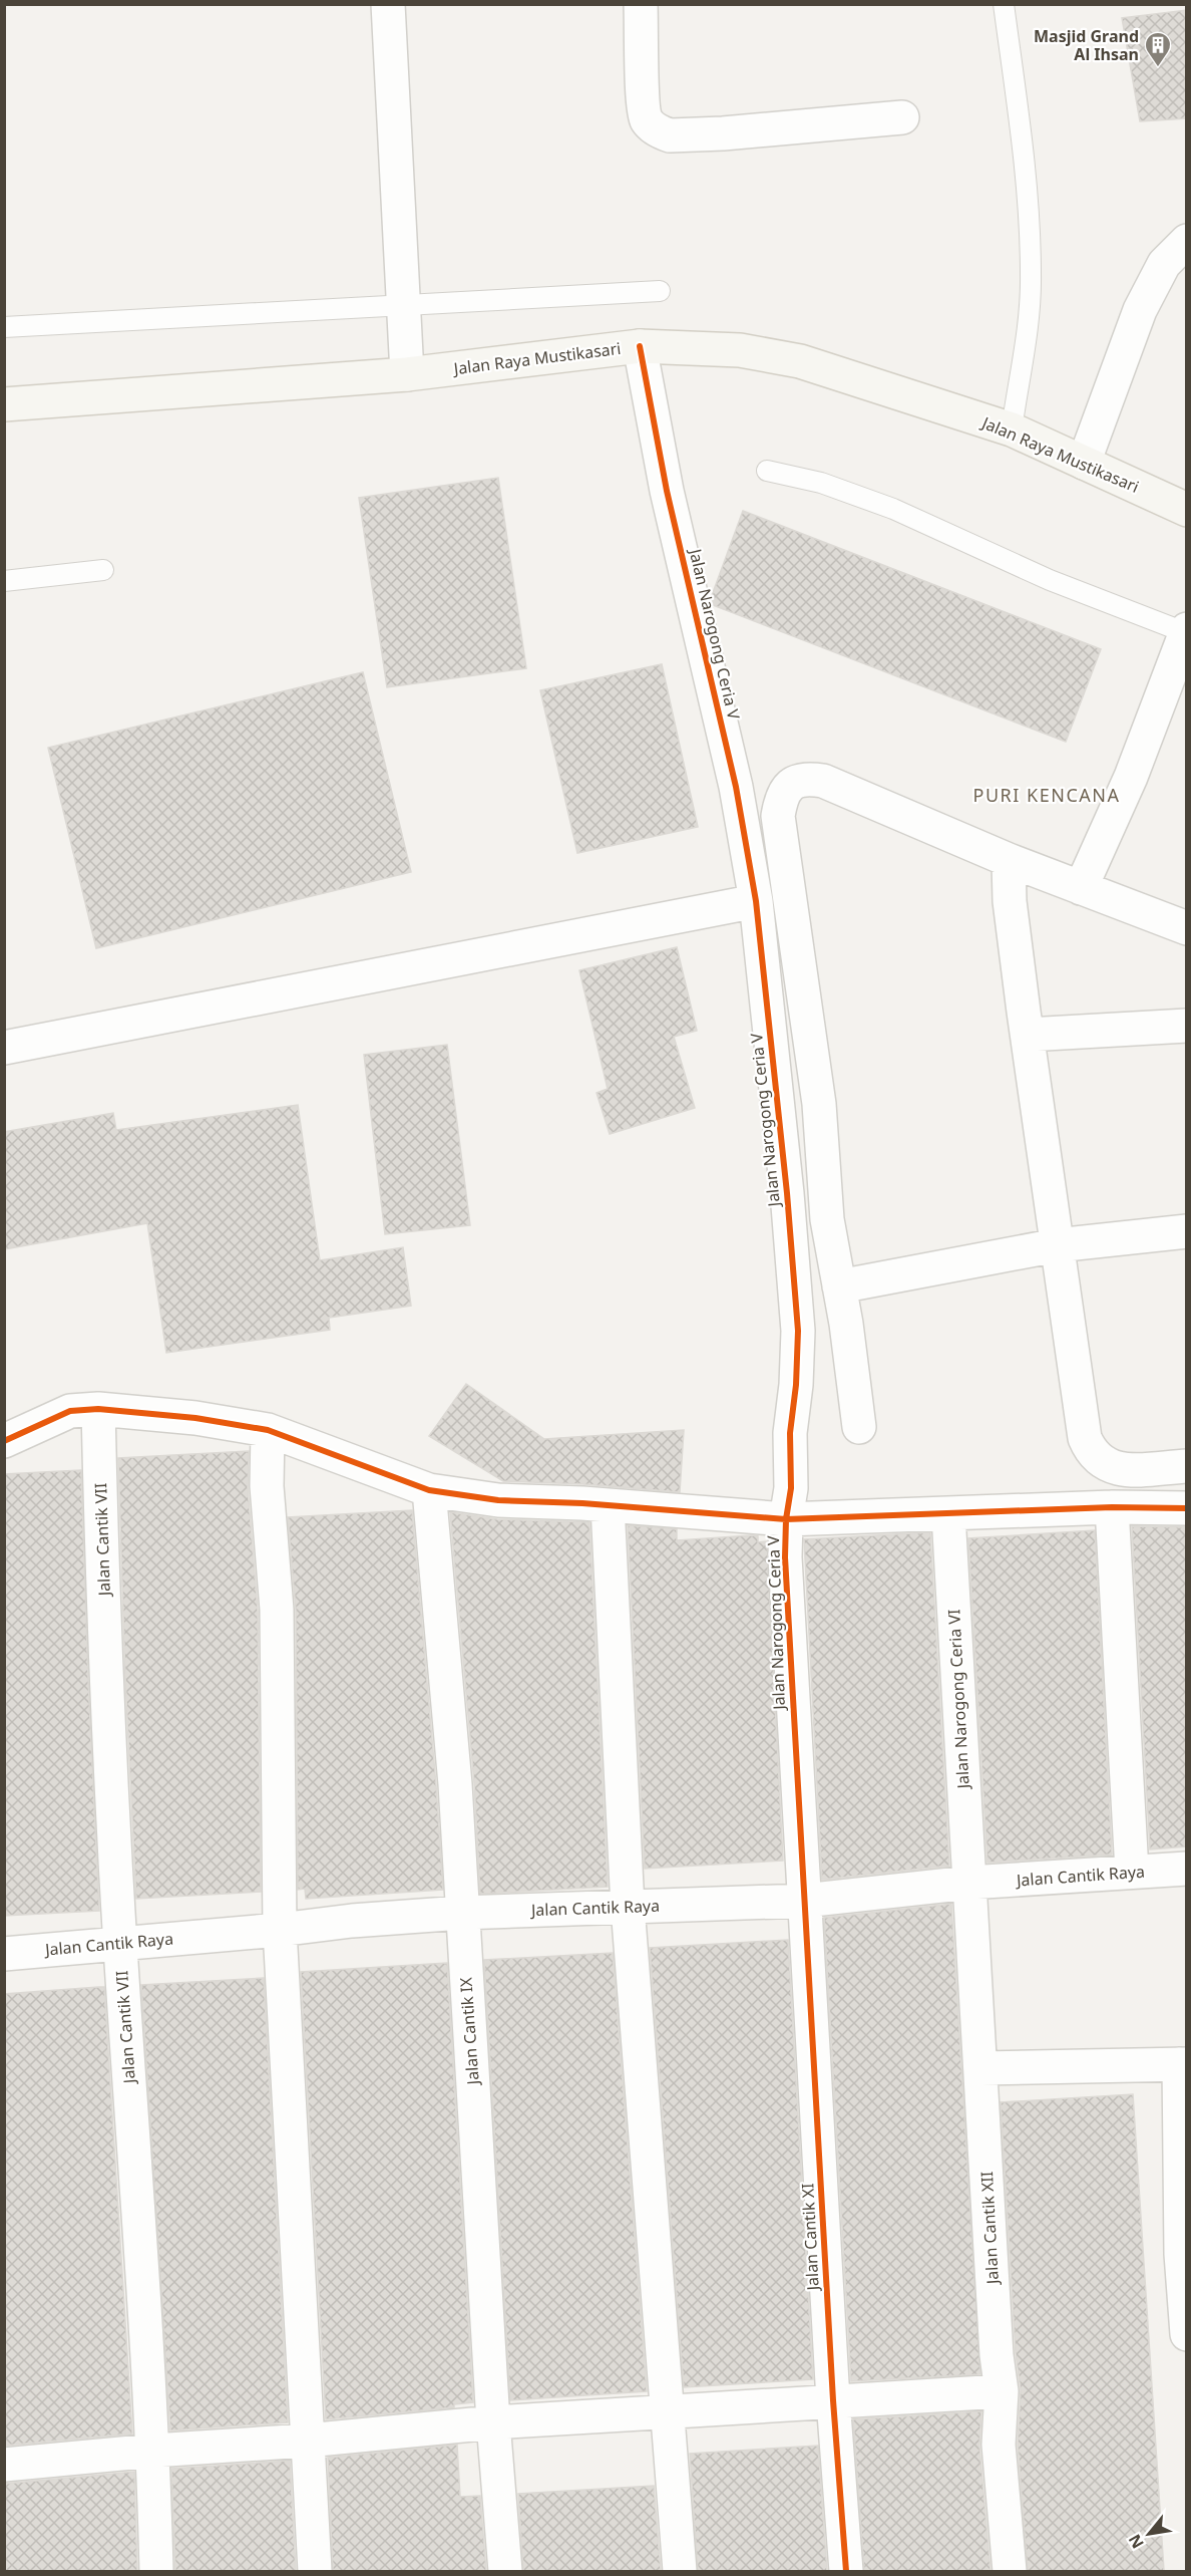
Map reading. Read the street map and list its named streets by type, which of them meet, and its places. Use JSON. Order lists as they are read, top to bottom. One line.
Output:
{"streets":{"main road":["Jalan Raya Mustikasari"],"street":["Jalan Narogong Ceria V","Jalan Cantik VII","Jalan Narogong Ceria VI","Jalan Cantik Raya","Jalan Cantik IX","Jalan Cantik XII","Jalan Cantik XI"]},"crossings":[["Jalan Raya Mustikasari","Jalan Narogong Ceria V"],["Jalan Narogong Ceria V","Jalan Cantik Raya"],["Jalan Narogong Ceria V","Jalan Cantik XI"],["Jalan Cantik VII","Jalan Cantik Raya"],["Jalan Narogong Ceria VI","Jalan Cantik Raya"],["Jalan Narogong Ceria VI","Jalan Cantik XII"],["Jalan Cantik Raya","Jalan Cantik IX"],["Jalan Cantik Raya","Jalan Cantik XII"],["Jalan Cantik Raya","Jalan Cantik XI"]],"districts":["PURI KENCANA"],"places":{"building":["Masjid Grand Al Ihsan"]},"north":"bottom left"}
